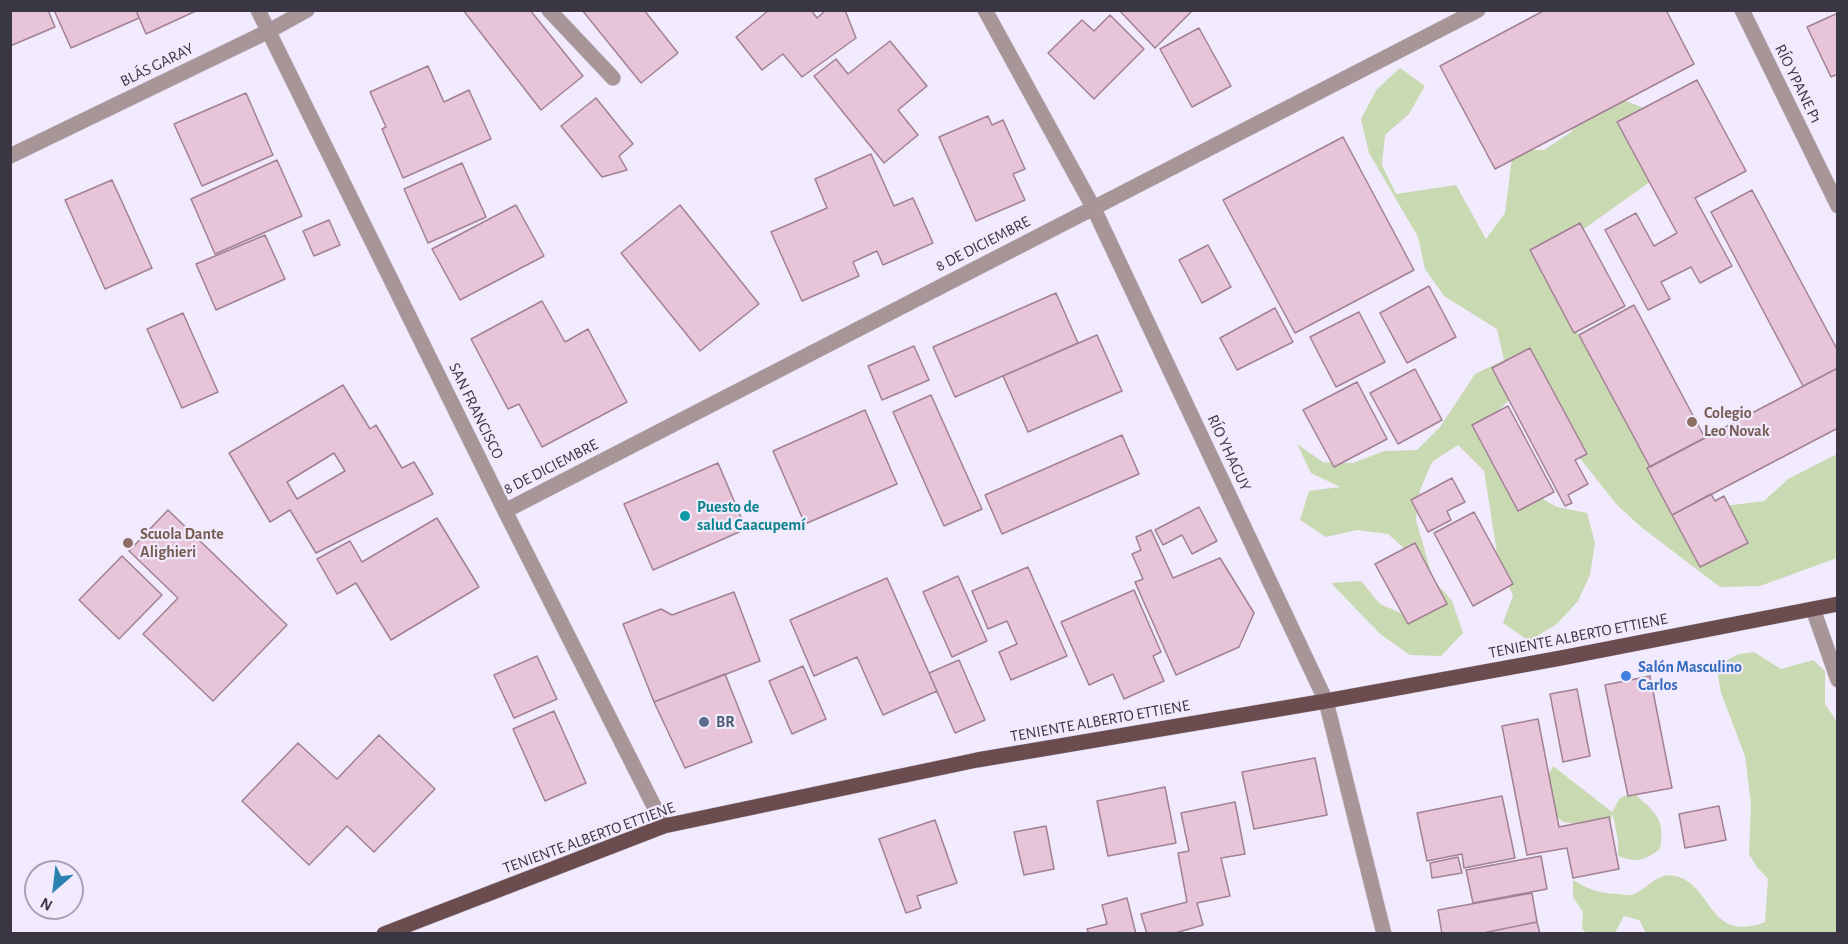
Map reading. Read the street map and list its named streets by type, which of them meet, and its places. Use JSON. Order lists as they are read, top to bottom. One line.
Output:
{"streets":{"main road":["TENIENTE ALBERTO ETTIENE"],"street":["BLÁS GARAY","RÍO YPANE P1","8 DE DICIEMBRE","SAN FRANCISCO","RÍO YHAGUY"]},"crossings":[["BLÁS GARAY","SAN FRANCISCO"],["8 DE DICIEMBRE","SAN FRANCISCO"],["8 DE DICIEMBRE","RÍO YHAGUY"],["SAN FRANCISCO","TENIENTE ALBERTO ETTIENE"],["RÍO YHAGUY","TENIENTE ALBERTO ETTIENE"]],"places":["Colegio Leo Novak","Puesto de salud Caacupemí","Scuola Dante Alighieri","Salón Masculino Carlos","BR"],"north":"bottom left"}
